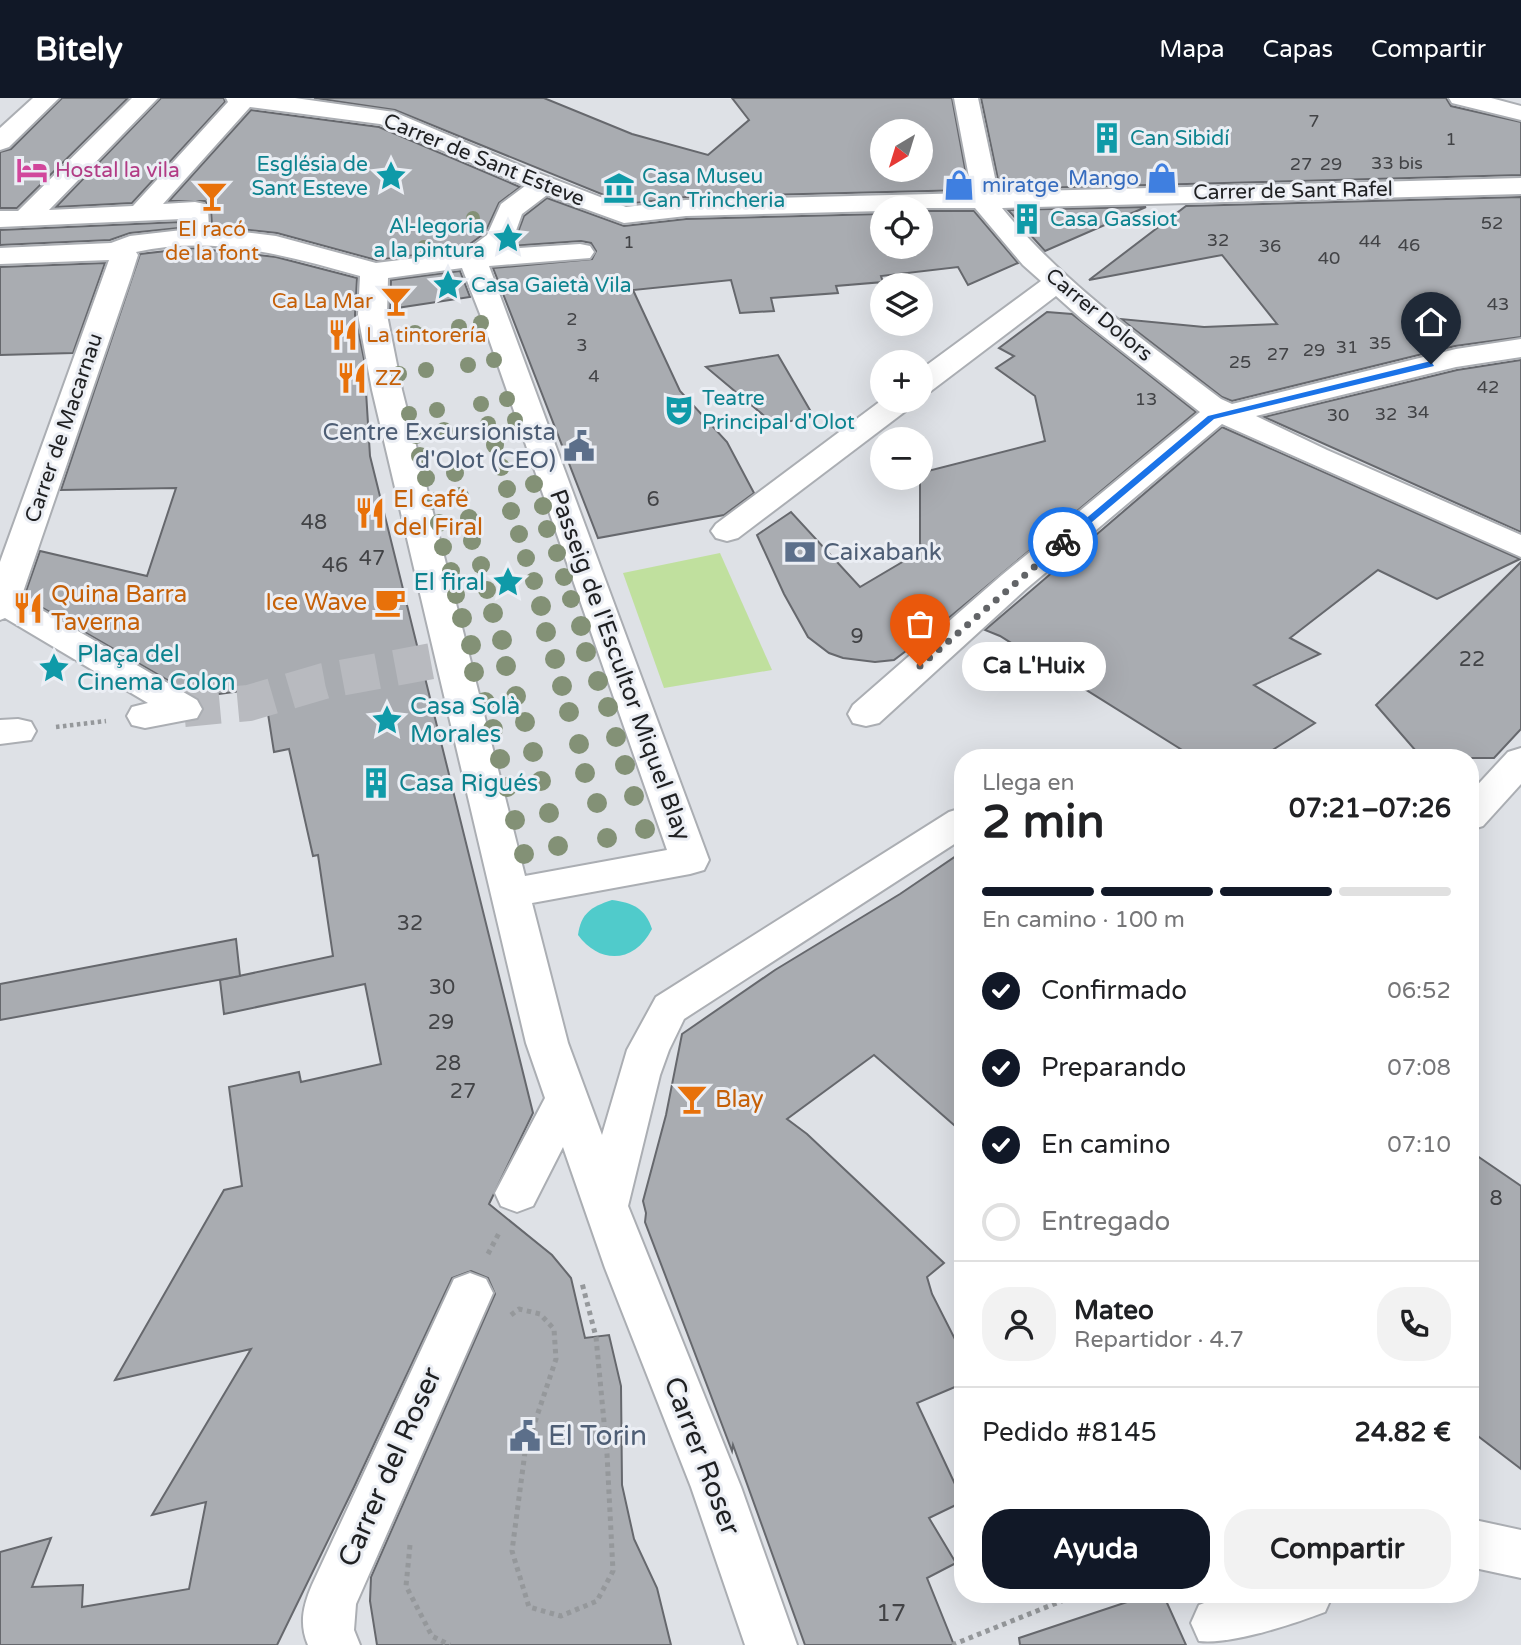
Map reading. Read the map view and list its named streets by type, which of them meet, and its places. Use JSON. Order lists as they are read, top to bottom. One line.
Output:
{"streets":{"street":["Carrer de Sant Esteve","Carrer de Sant Rafel","Carrer Dolors","Carrer de Macarnau","Passeig de l'Escultor Miquel Blay","Carrer Roser","Carrer del Roser"]},"crossings":[["Carrer de Sant Esteve","Carrer de Sant Rafel"],["Carrer de Sant Rafel","Carrer Dolors"]],"places":{"building":["Can Sibidí","Casa Gassiot","Casa Rigués"],"hotel":["Hostal la vila"],"place":["Església de Sant Esteve","Al-legoria a la pintura","Casa Gaietà Vila","El firal","Plaça del Cinema Colon","Casa Solà Morales"],"shop":["Mango","miratge"],"museum":["Casa Museu Can Trincheria"],"bar":["El racó de la font","Ca La Mar","Blay"],"restaurant":["La tintorería","ZZ","El café del Firal","Quina Barra Taverna"],"theatre":["Teatre Principal d'Olot"],"public building":["Centre Excursionista d'Olot (CEO)","El Torin"],"bank":["Caixabank"],"cafe":["Ice Wave"],"other":["Ca L'Huix"]},"house_numbers":["7","1","33 bis","27","29","52","32","44","1","46","36","40","43","2","35","3","31","29","27","25","4","42","13","34","32","30","6","48","47","46","9","22","32","30","29","28","27","8","17"],"north":"bottom left","page":{"header":"Bitely","nav":["Mapa","Capas","Compartir"],"map_buttons":["+","−"],"bubble":"Ca L'Huix","heading":["2 min","Llega en","07:21–07:26"],"panel":["Mateo","Repartidor · 4.7","Pedido #8145","24.82 €"],"bar":"En camino · 100 m","list":[["Confirmado","06:52"],["Preparando","07:08"],["En camino","07:10"],"Entregado"],"buttons":["Ayuda","Compartir"]}}
